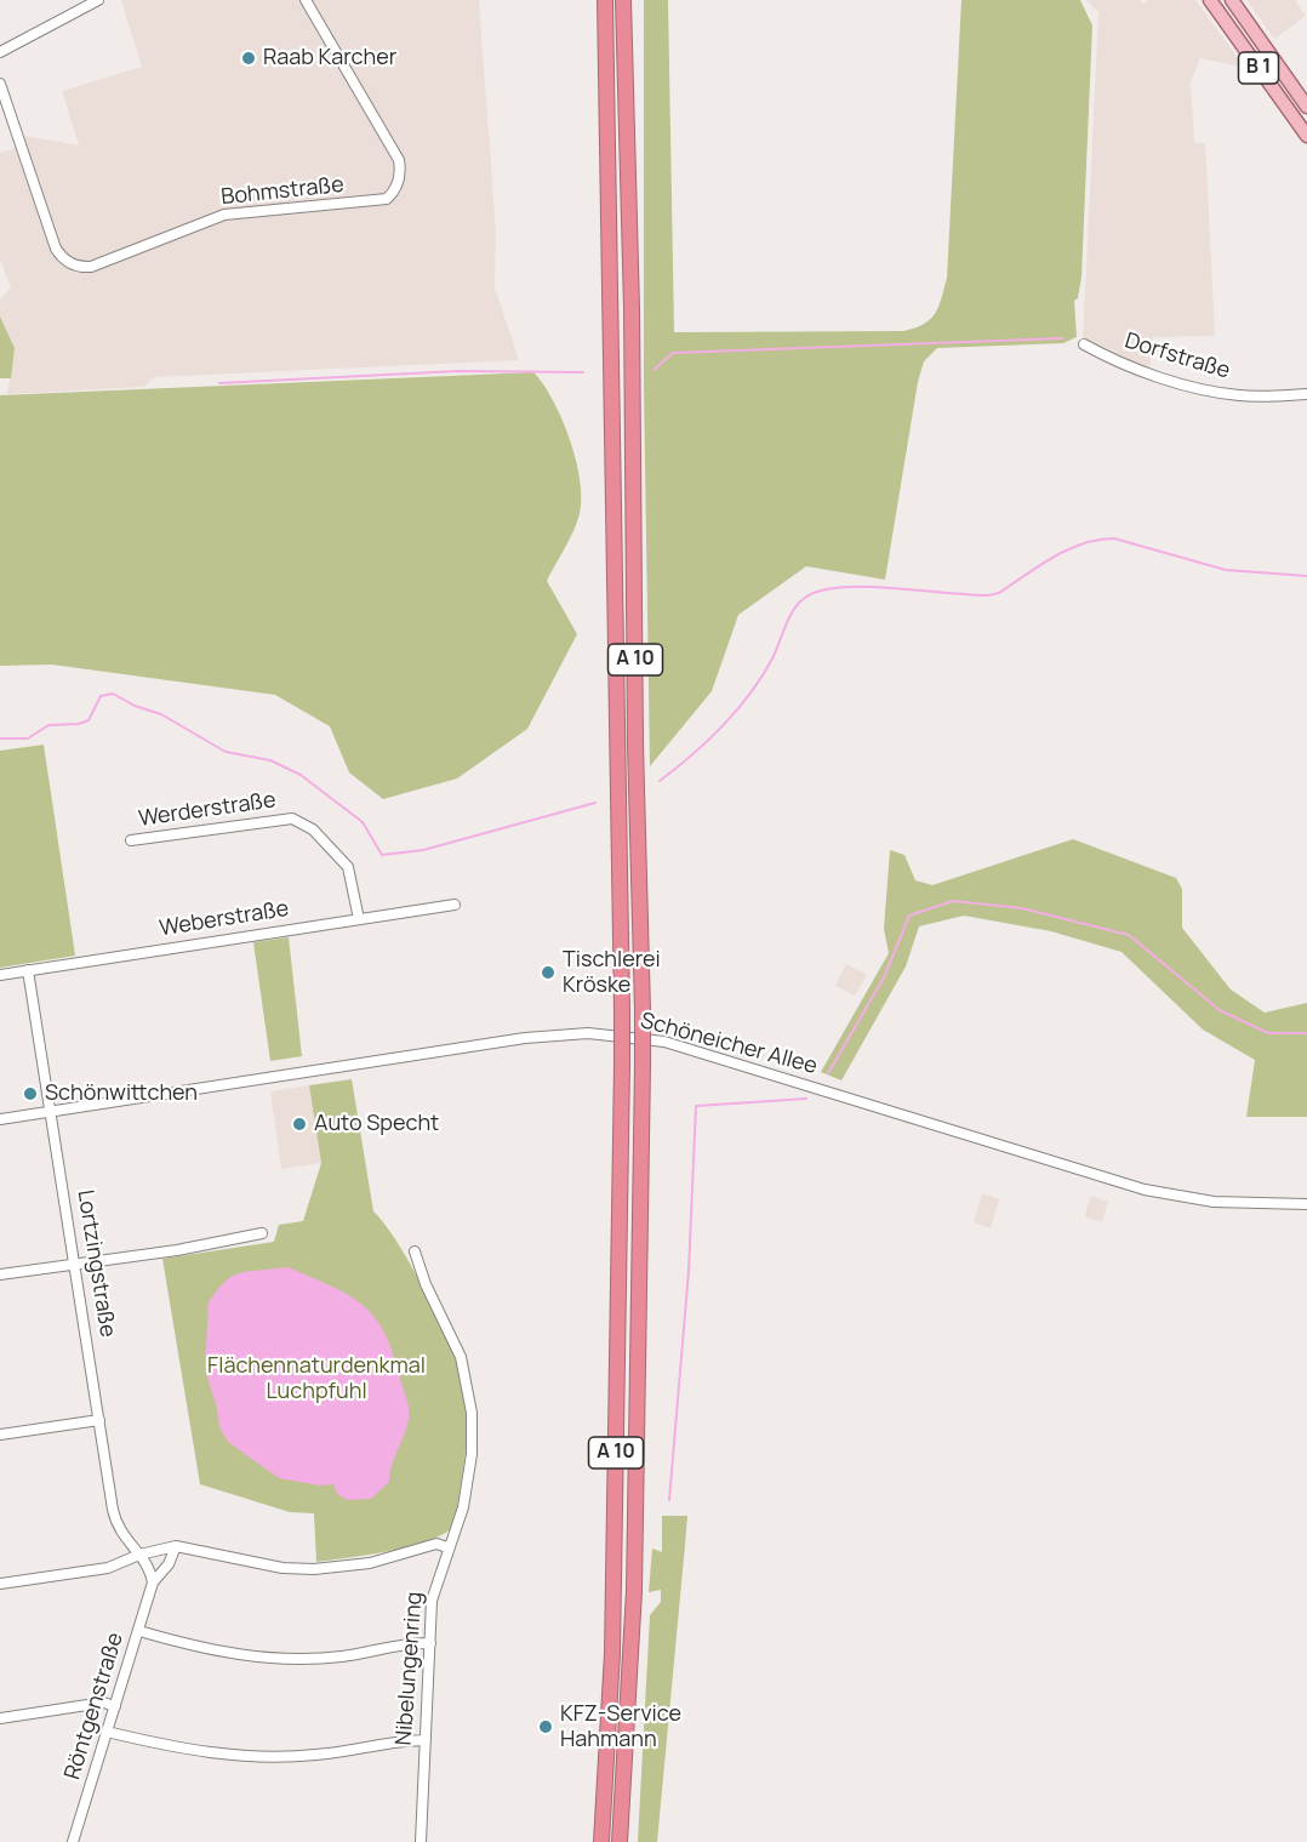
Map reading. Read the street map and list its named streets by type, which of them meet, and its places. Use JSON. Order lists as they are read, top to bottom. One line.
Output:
{"streets":{"highway":["A 10"],"main road":["B 1"],"street":["Bohmstraße","Dorfstraße","Werderstraße","Weberstraße","Schöneicher Allee","Lortzingstraße","Nibelungenring","Röntgenstraße"]},"crossings":[["Werderstraße","Weberstraße"],["Weberstraße","Lortzingstraße"],["Schöneicher Allee","Lortzingstraße"]],"parks":["Flächennaturdenkmal Luchpfuhl"],"places":["Raab Karcher","Tischlerei Kröske","Schönwittchen","Auto Specht","KFZ-Service Hahmann"]}
